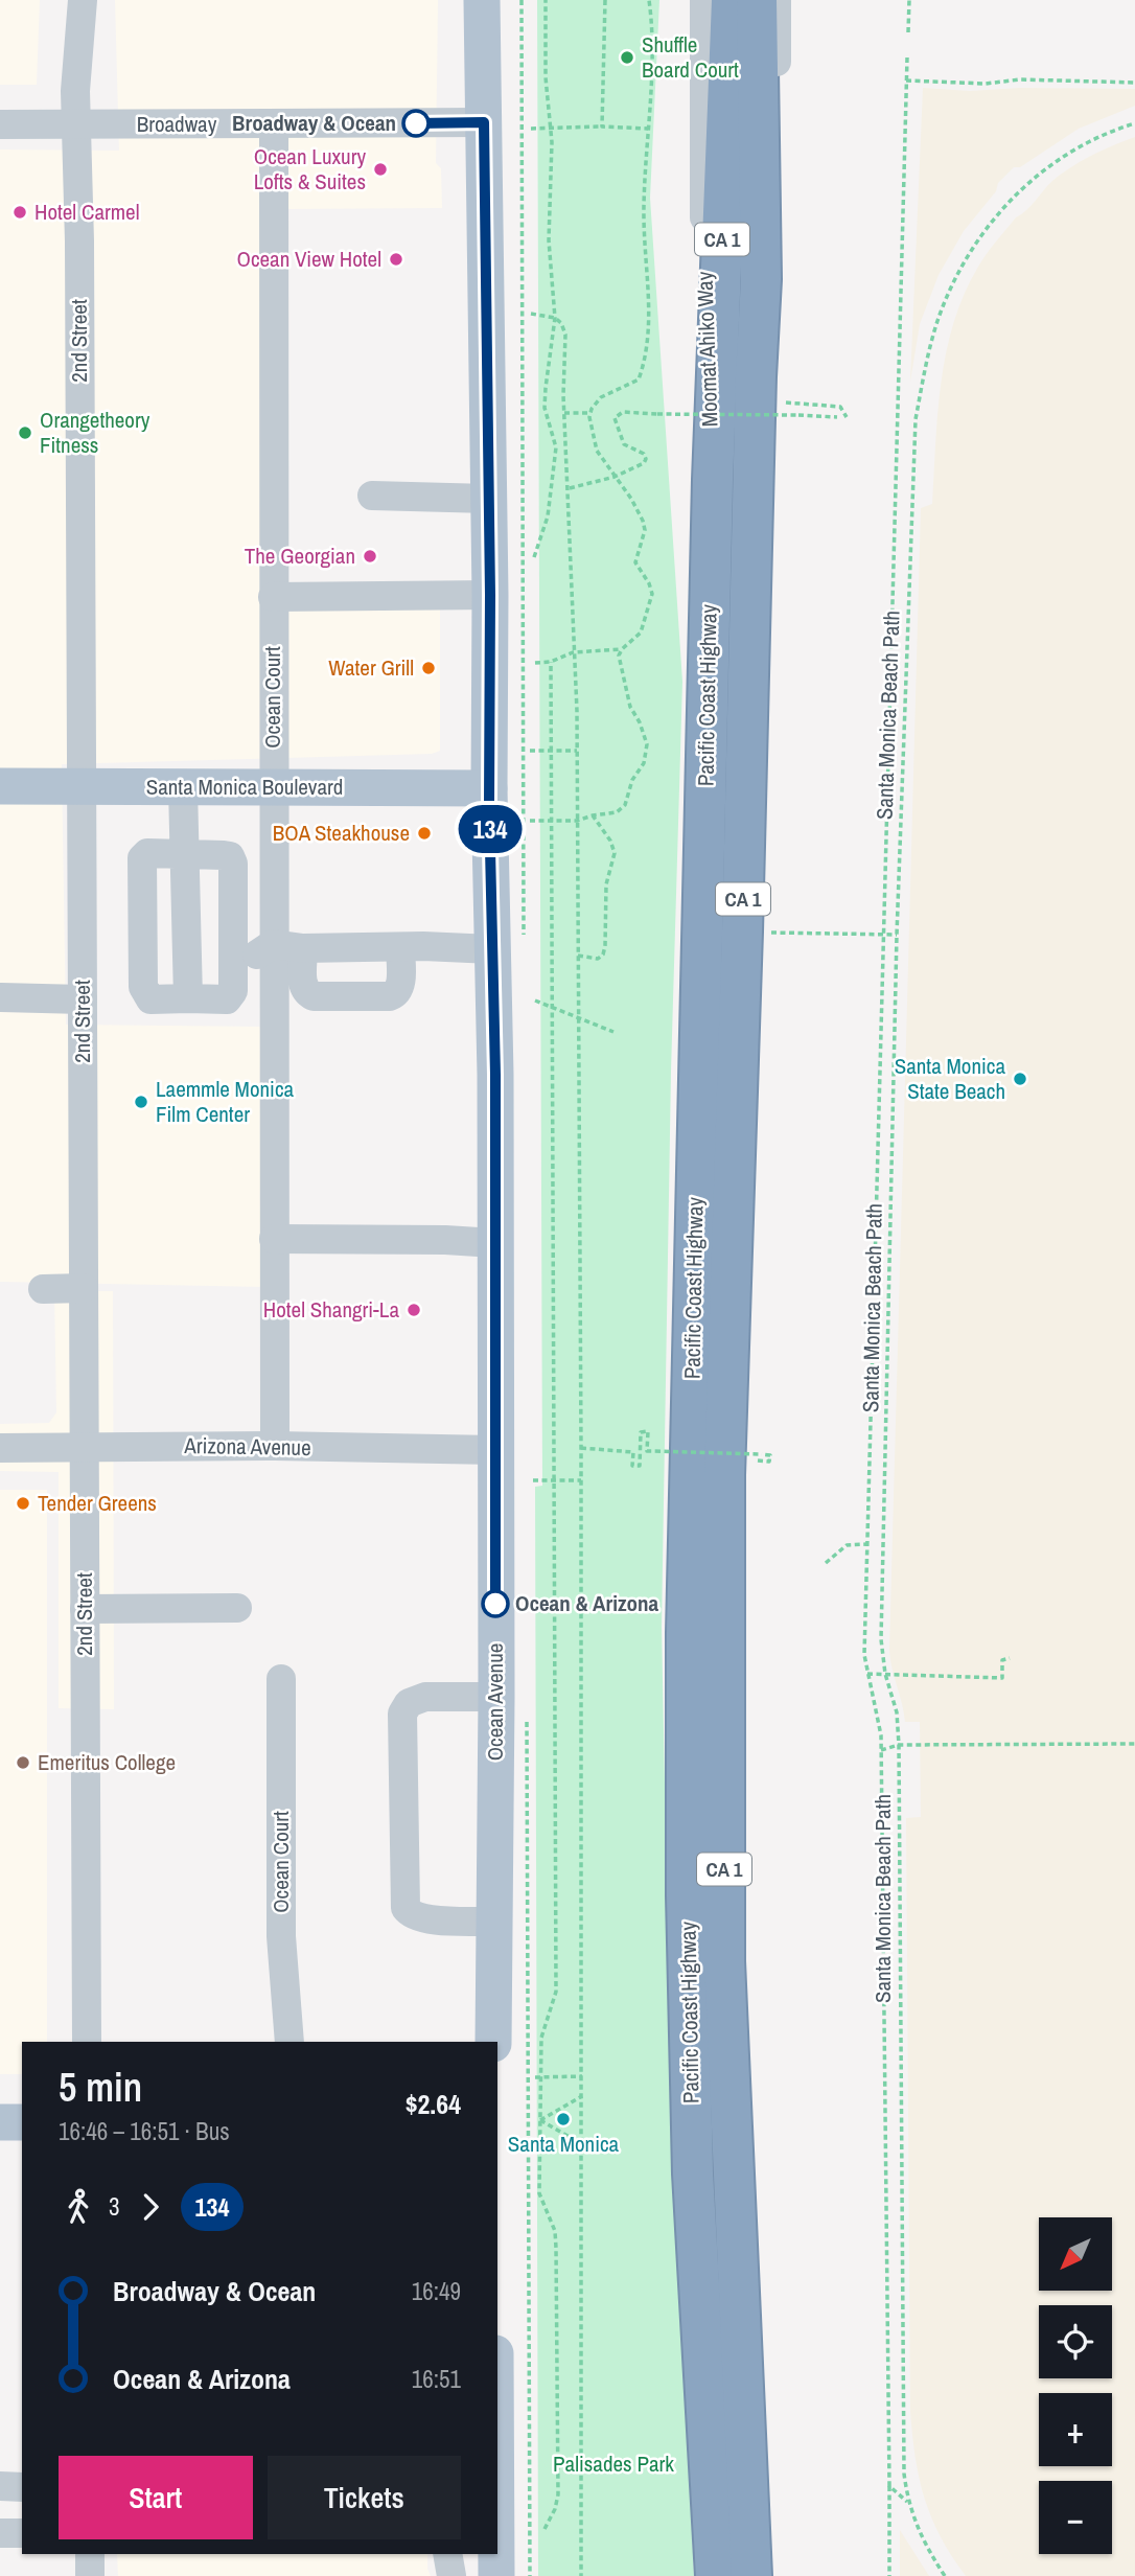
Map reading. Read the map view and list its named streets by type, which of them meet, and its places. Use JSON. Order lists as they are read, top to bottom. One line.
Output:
{"streets":{"highway":["CA 1","Pacific Coast Highway"],"main road":["Santa Monica Boulevard","Ocean Avenue"],"street":["Broadway","2nd Street","Moomat Ahiko Way","Ocean Court","Arizona Avenue"],"path":["Santa Monica Beach Path"]},"crossings":[["Broadway","2nd Street"],["Broadway","Ocean Court"],["Broadway","Ocean Avenue"],["2nd Street","Santa Monica Boulevard"],["2nd Street","Arizona Avenue"],["Moomat Ahiko Way","Pacific Coast Highway"],["Ocean Court","Santa Monica Boulevard"],["Ocean Court","Arizona Avenue"],["Santa Monica Boulevard","Ocean Avenue"],["Arizona Avenue","Ocean Avenue"]],"parks":["Palisades Park"],"places":["Shuffle Board Court","Broadway & Ocean","Ocean Luxury Lofts & Suites","Hotel Carmel","Ocean View Hotel","Orangetheory Fitness","The Georgian","Water Grill","BOA Steakhouse","Santa Monica State Beach","Laemmle Monica Film Center","Hotel Shangri-La","Tender Greens","Ocean & Arizona","Emeritus College","Santa Monica"],"lines":["bus line 134"],"north":"bottom left","page":{"on_map":"134","heading":["5 min","16:46 – 16:51 · Bus","$2.64"],"legs":["3","134"],"map_buttons":["+","−"],"list":[{"name":"Broadway & Ocean","value":"16:49"},{"name":"Ocean & Arizona","value":"16:51"}],"buttons":["Start","Tickets"]}}
